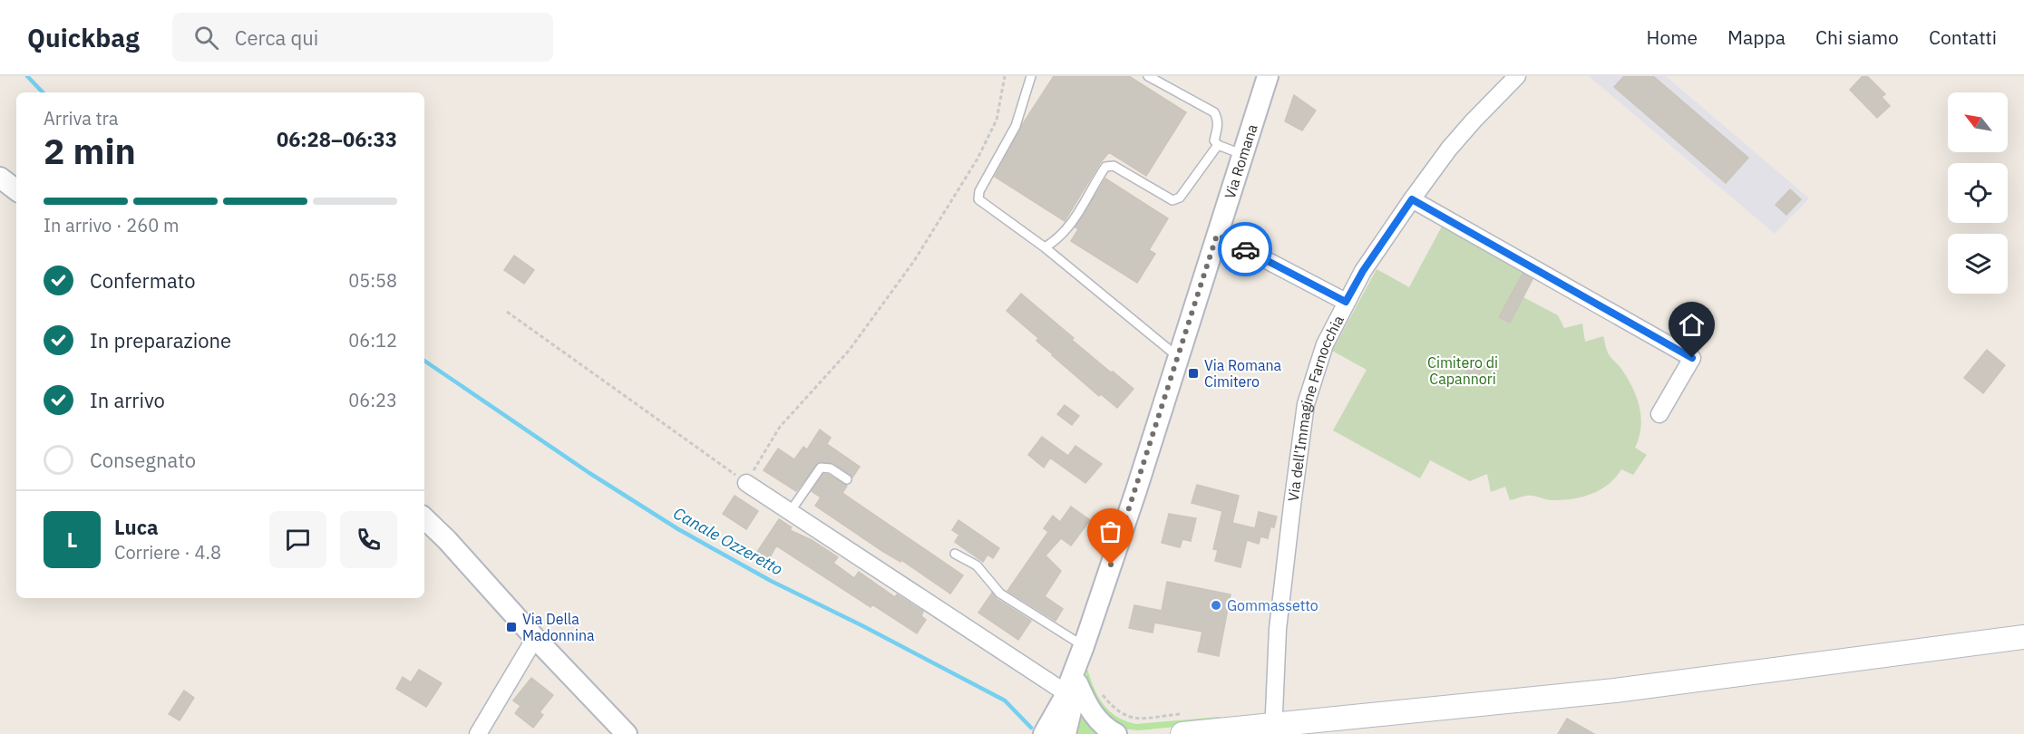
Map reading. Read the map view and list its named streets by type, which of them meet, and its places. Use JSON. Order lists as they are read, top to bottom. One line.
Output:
{"streets":{"street":["Via Romana","Via dell'Immagine Farnocchia"]},"water":["Canale Ozzeretto"],"parks":["Cimitero di Capannori"],"places":{"transit":["Via Romana Cimitero","Via Della Madonnina"],"other":["Gommassetto"]},"north":"top left","page":{"header":"Quickbag","search":"Cerca qui","nav":["Home","Mappa","Chi siamo","Contatti"],"heading":["2 min","Arriva tra","06:28–06:33"],"panel":["Luca","Corriere · 4.8"],"bar":"In arrivo · 260 m","list":[["Confermato","05:58"],["In preparazione","06:12"],["In arrivo","06:23"],"Consegnato"],"round":"L"}}
